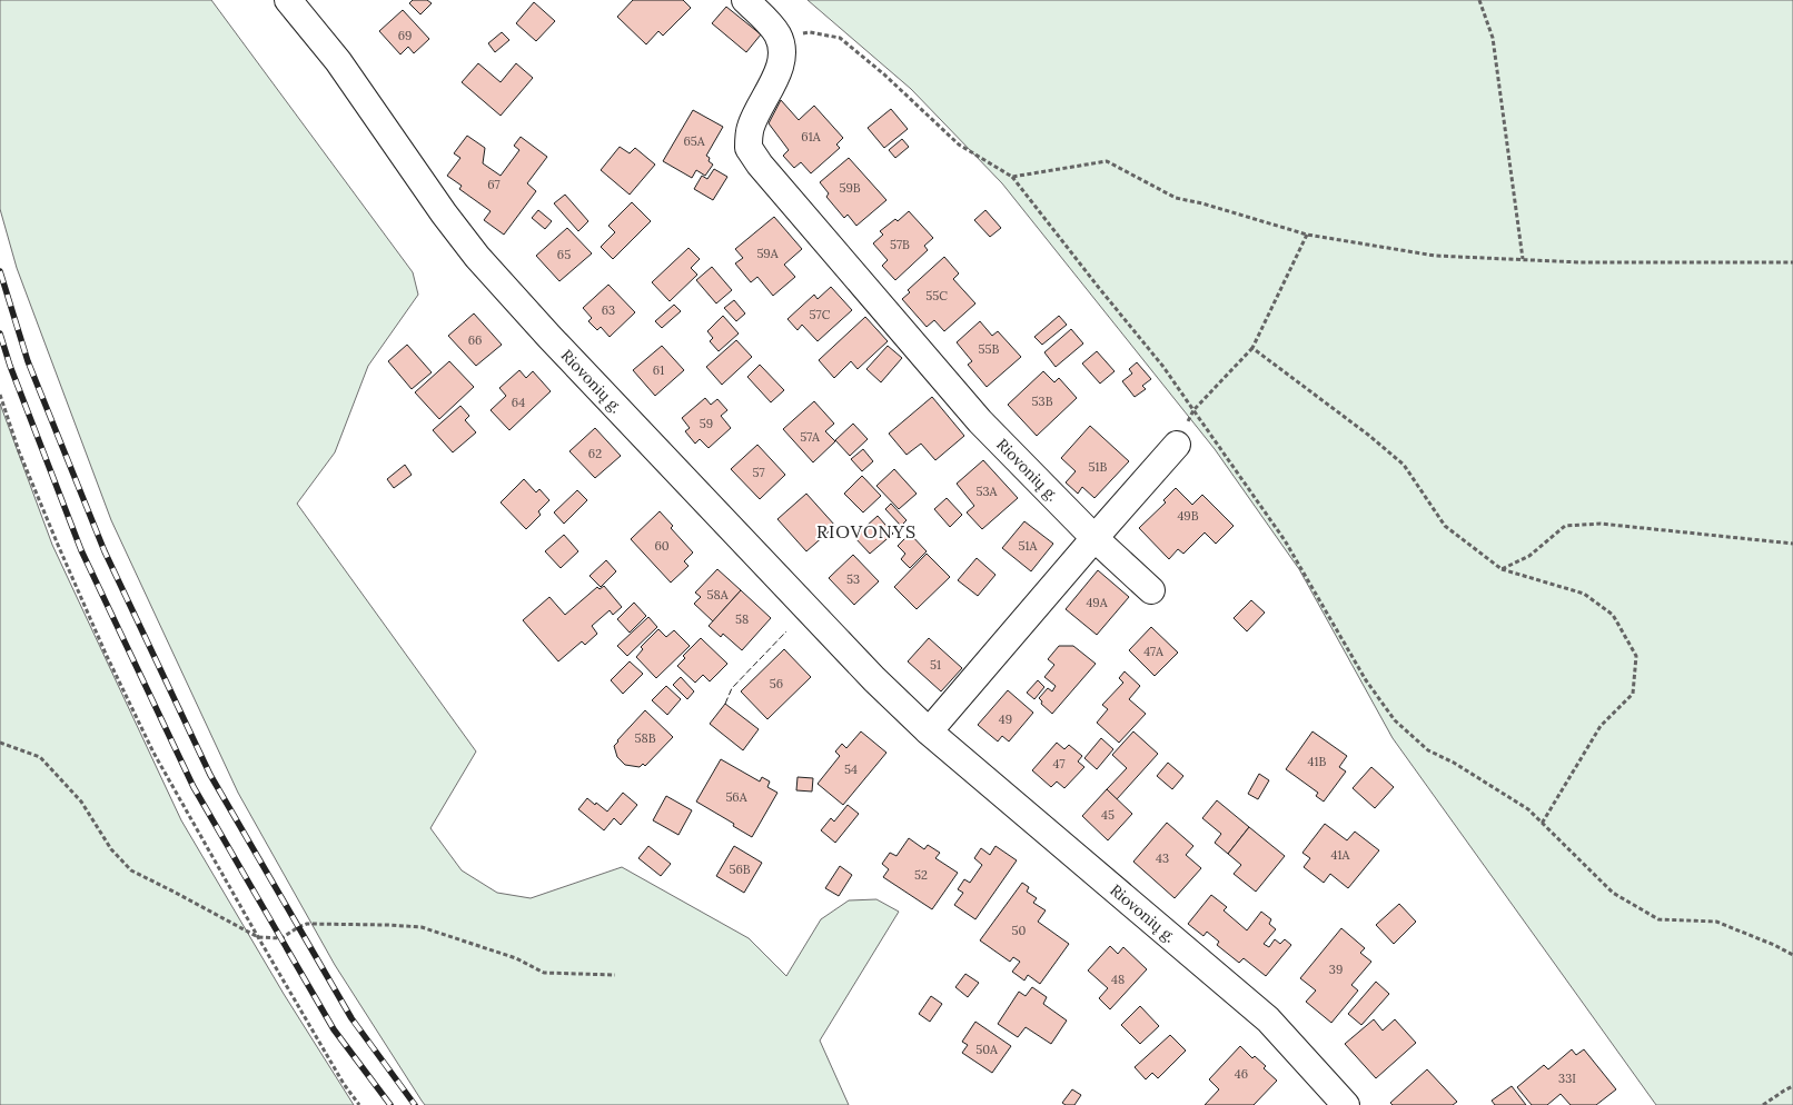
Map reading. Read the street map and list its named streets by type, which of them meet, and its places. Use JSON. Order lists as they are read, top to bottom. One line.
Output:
{"streets":{"street":["Riovonių g."]},"districts":["RIOVONYS"],"house_numbers":["69","61A","65A","67","59B","57B","59A","65","55C","63","57C","66","55B","61","53B","64","59","57A","62","51B","57","53A","49B","60","51A","53","58A","49A","58","47A","51","56","49","58B","41B","47","54","56A","45","41A","43","56B","52","50","39","48","50A","46","33I"]}
